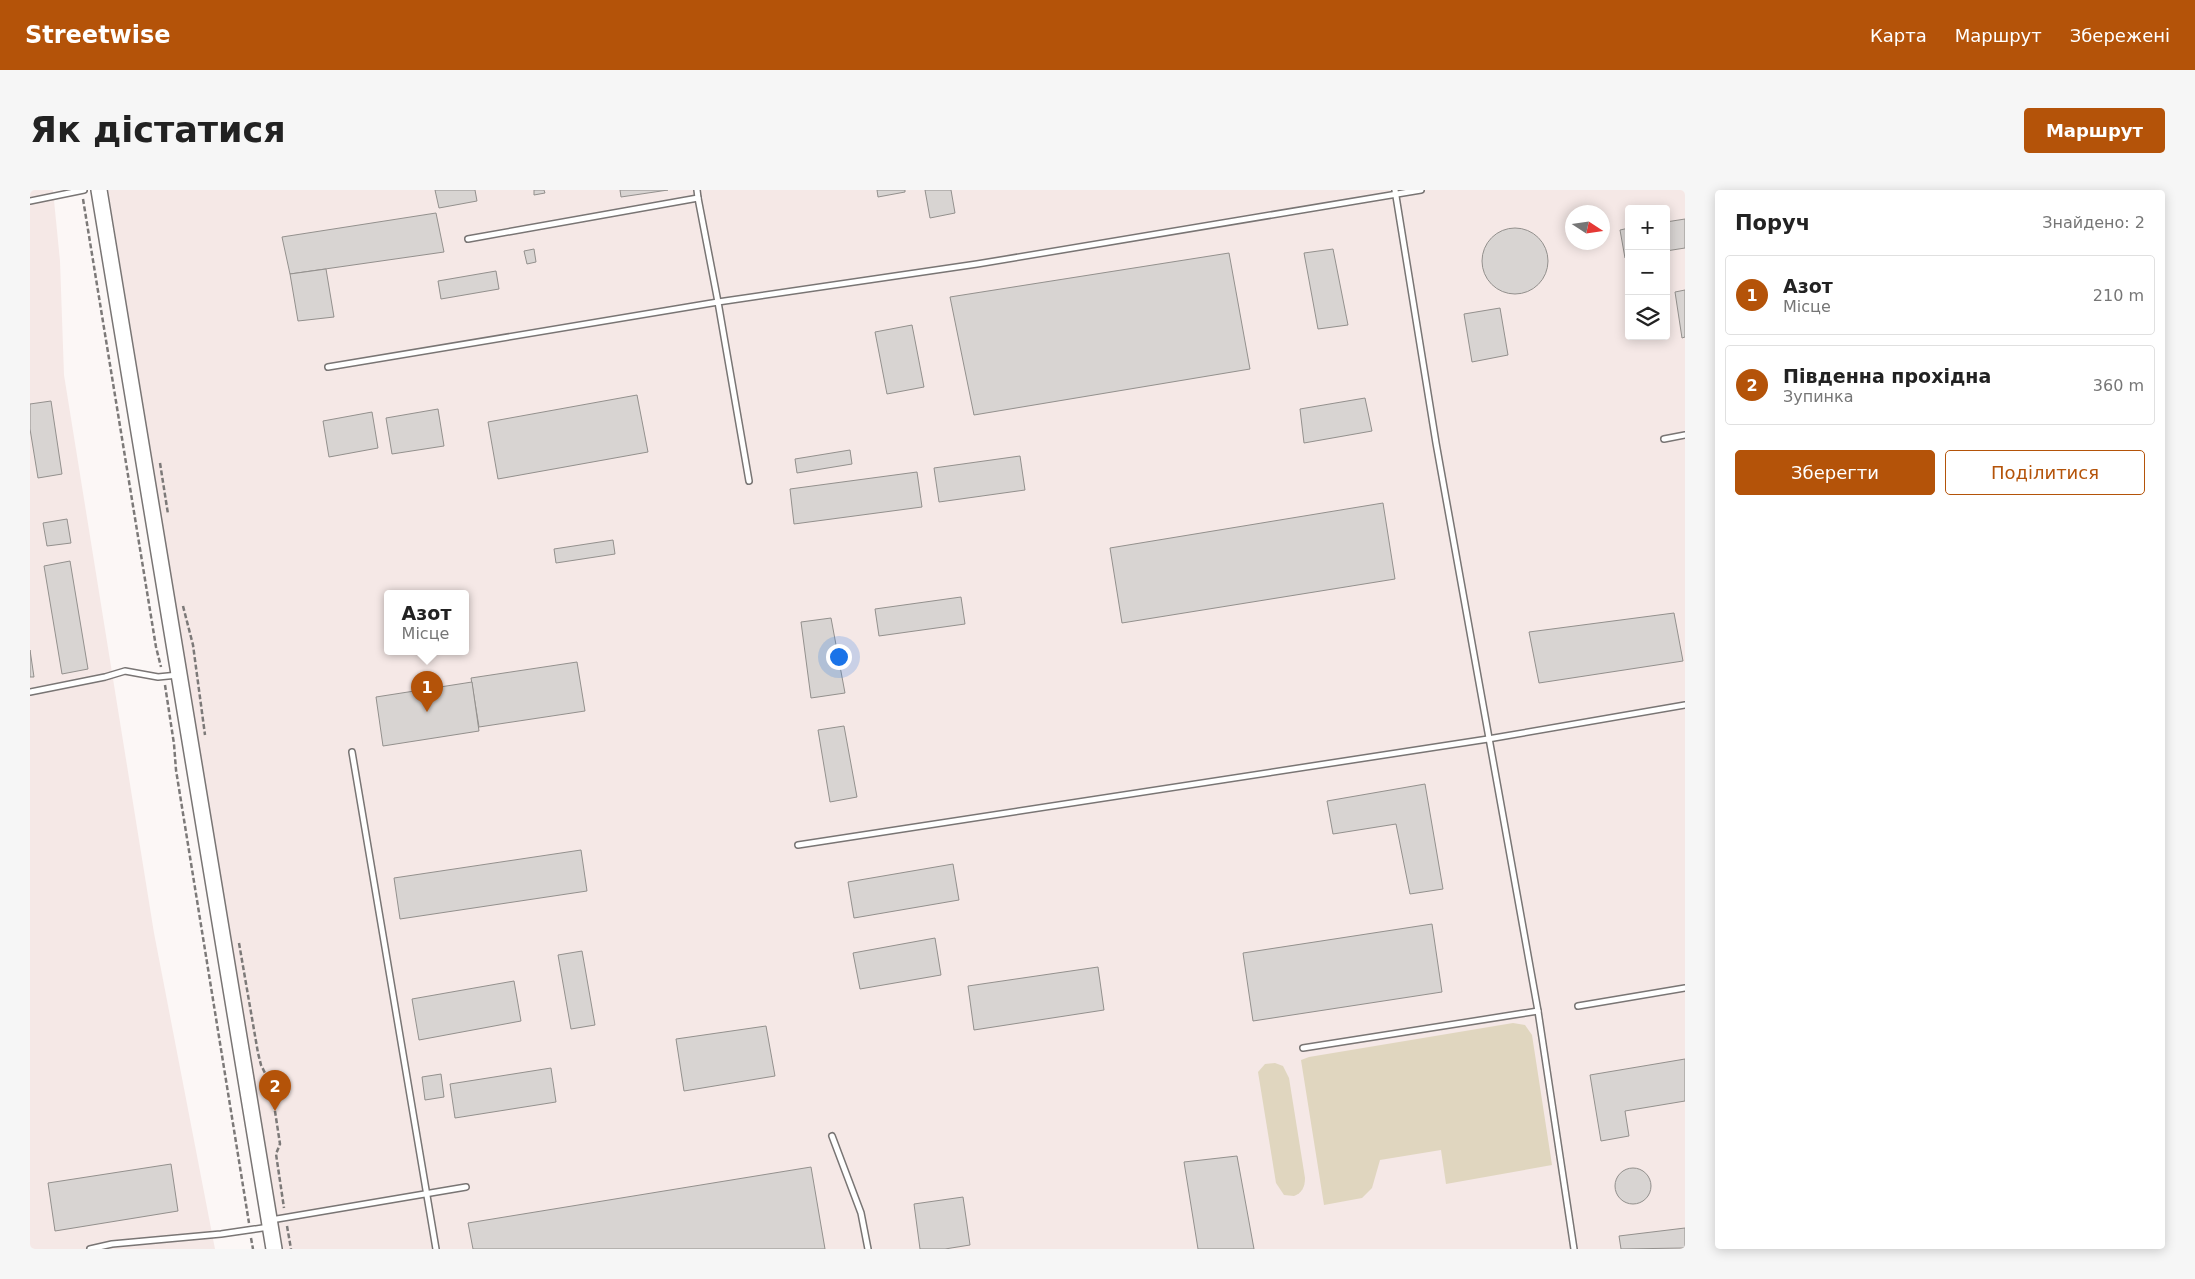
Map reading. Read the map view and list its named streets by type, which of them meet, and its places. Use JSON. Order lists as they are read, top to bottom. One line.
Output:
{"north":"right","page":{"header":"Streetwise","nav":["Карта","Маршрут","Збережені"],"buttons":["Маршрут",["Зберегти","Поділитися"]],"title":"Як дістатися","heading":["Поруч","Знайдено: 2"],"map_buttons":["+","−"],"list":[{"mark":"1","name":"Азот","note":"Місце","value":"210 m"},{"mark":"2","name":"Південна прохідна","note":"Зупинка","value":"360 m"}],"popup":["Азот","Місце"],"pins":["1","2"]}}
